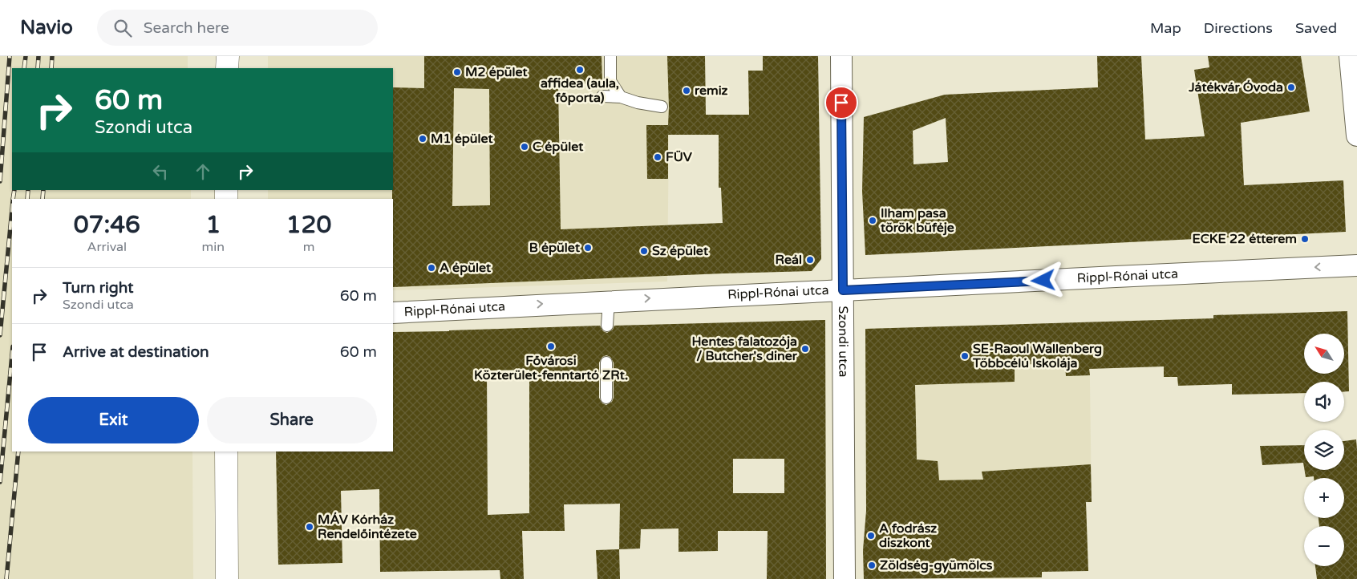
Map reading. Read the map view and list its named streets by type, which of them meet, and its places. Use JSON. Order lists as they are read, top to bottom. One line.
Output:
{"streets":{"street":["Rippl-Rónai utca","Szondi utca"]},"crossings":[["Rippl-Rónai utca","Szondi utca"]],"places":["affidea (aula, főporta)","M2 épület","Játékvár Óvoda","remiz","M1 épület","C épület","FÜV","Ilham pasa török büféje","ECKE 22 étterem","B épület","Sz épület","Reál","A épület","Fővárosi Közterület-fenntartó ZRt.","Hentes falatozója / Butcher's diner","SE-Raoul Wallenberg Többcélú Iskolája","MÁV Kórház Rendelőintézete","A fodrász diszkont","Zöldség-gyümölcs"],"north":"top left","page":{"header":"Navio","search":"Search here","nav":["Map","Directions","Saved"],"turn":["60 m","Szondi utca"],"eta":["07:46","Arrival","1","min","120","m"],"list":[{"name":"Turn right","note":"Szondi utca","value":"60 m"},{"name":"Arrive at destination","value":"60 m"}],"map_buttons":["+","−"],"buttons":["Exit","Share"]}}
